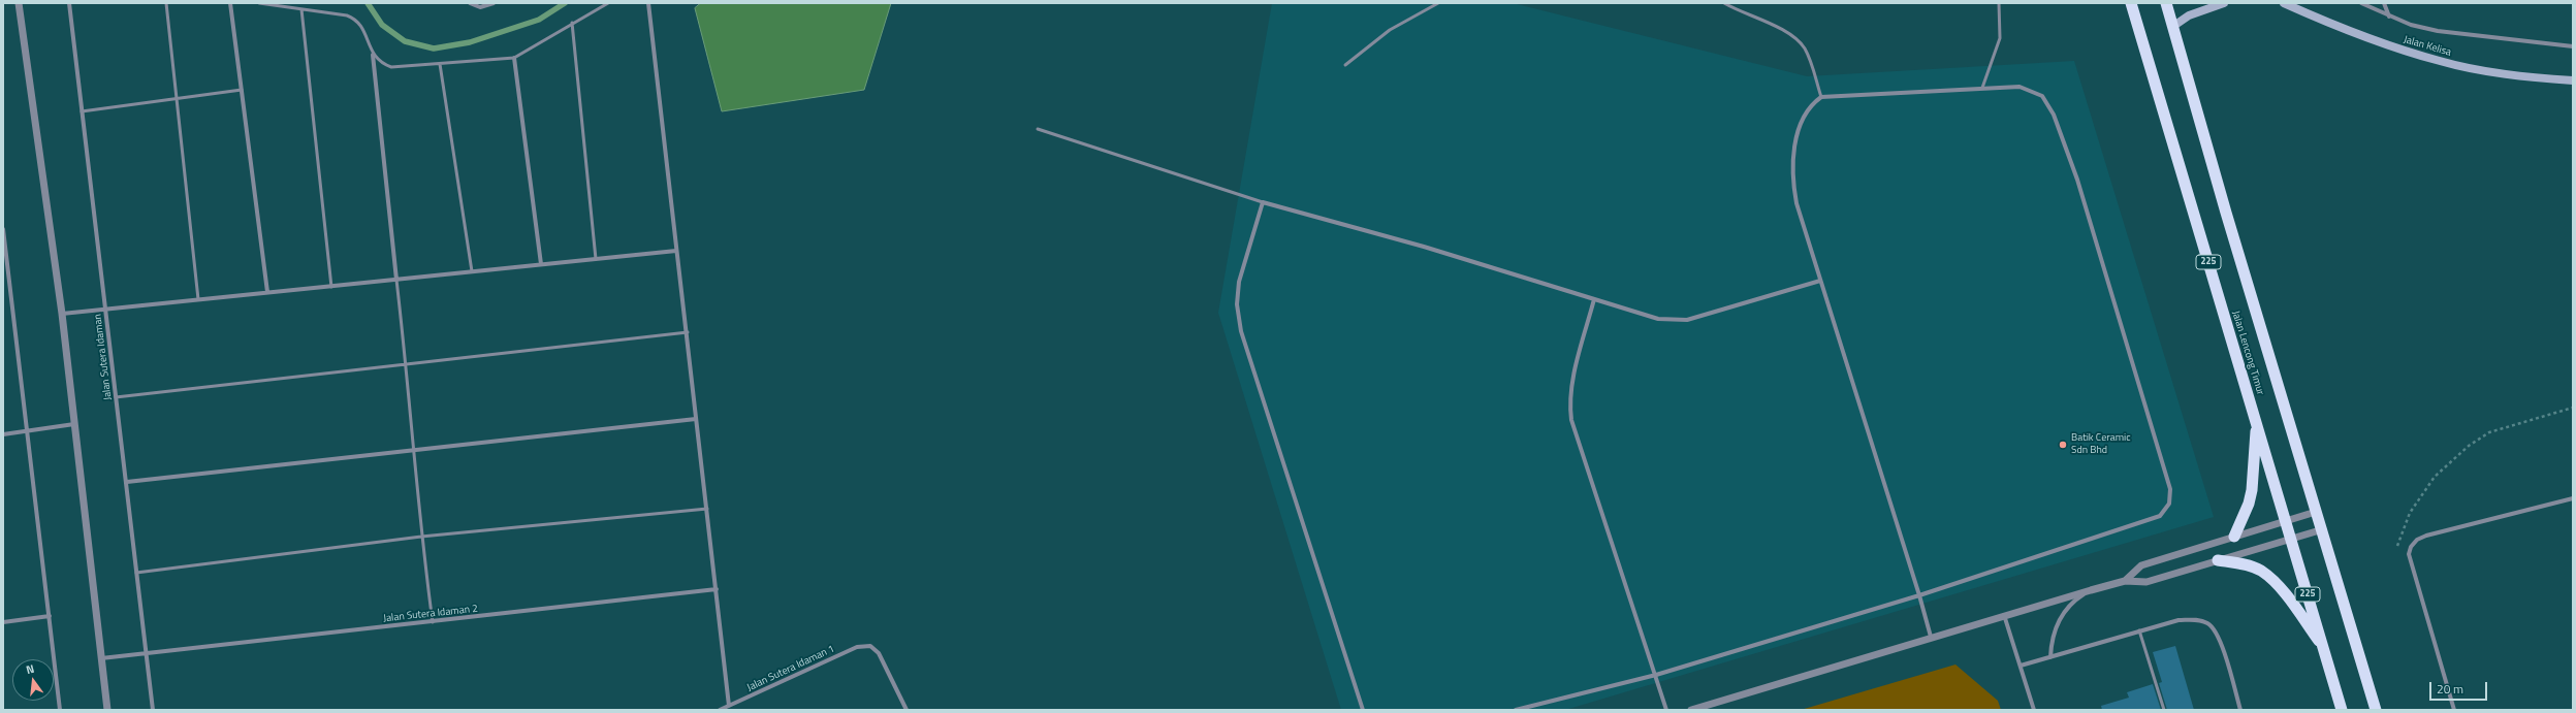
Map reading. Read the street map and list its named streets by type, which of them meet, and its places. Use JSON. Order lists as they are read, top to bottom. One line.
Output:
{"streets":{"highway":["225","Jalan Lencong Timur"],"main road":["Jalan Kelisa"],"street":["Jalan Sutera Idaman","Jalan Sutera Idaman 2","Jalan Sutera Idaman 1"]},"crossings":[["Jalan Sutera Idaman","Jalan Sutera Idaman 2"]],"places":["Batik Ceramic Sdn Bhd"],"scale_bar":"20 m","north":"top"}
